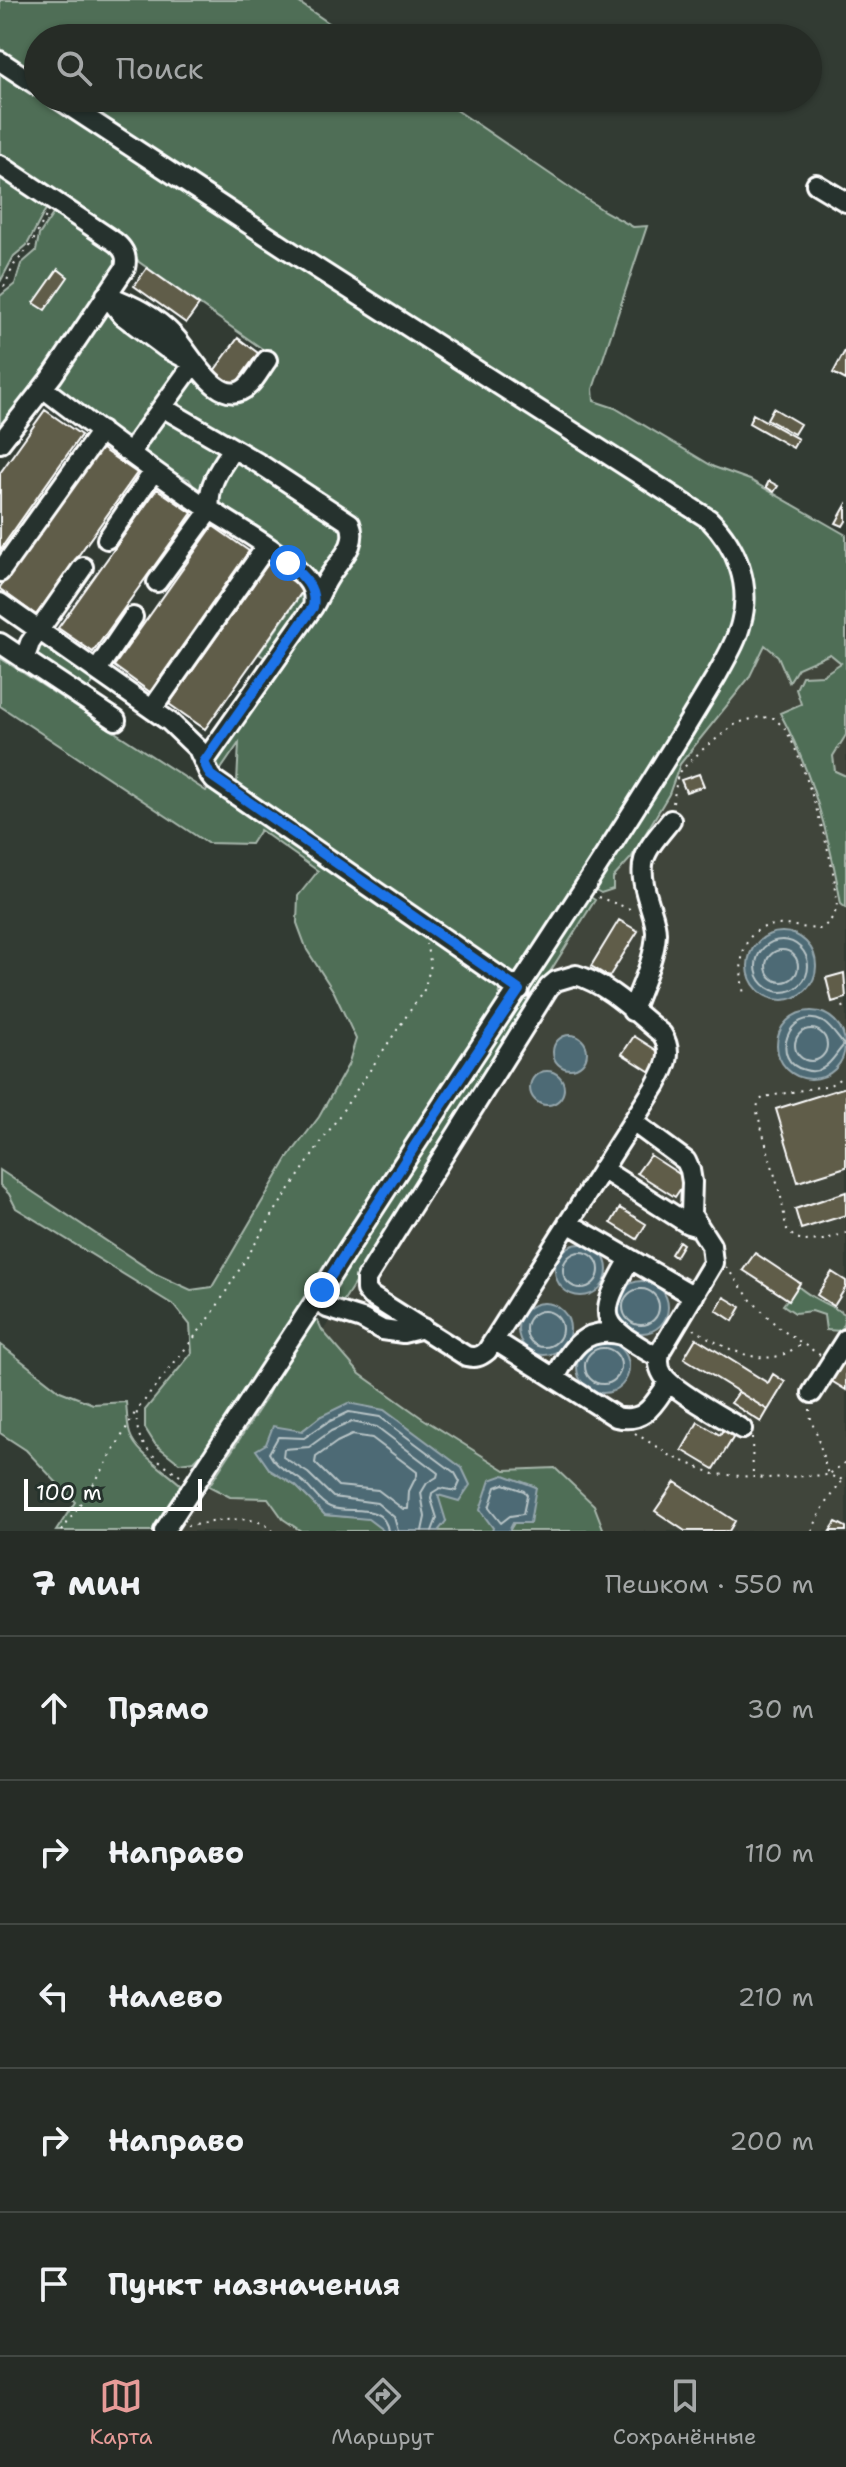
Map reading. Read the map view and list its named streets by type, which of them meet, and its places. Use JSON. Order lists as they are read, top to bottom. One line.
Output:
{"scale_bar":"100 m","page":{"search":"Поиск","scale":"100 m","heading":["7 мин","Пешком · 550 m"],"list":[["Прямо","30 m"],["Направо","110 m"],["Налево","210 m"],["Направо","200 m"],"Пункт назначения"],"nav":["Карта","Маршрут","Сохранённые"]}}
